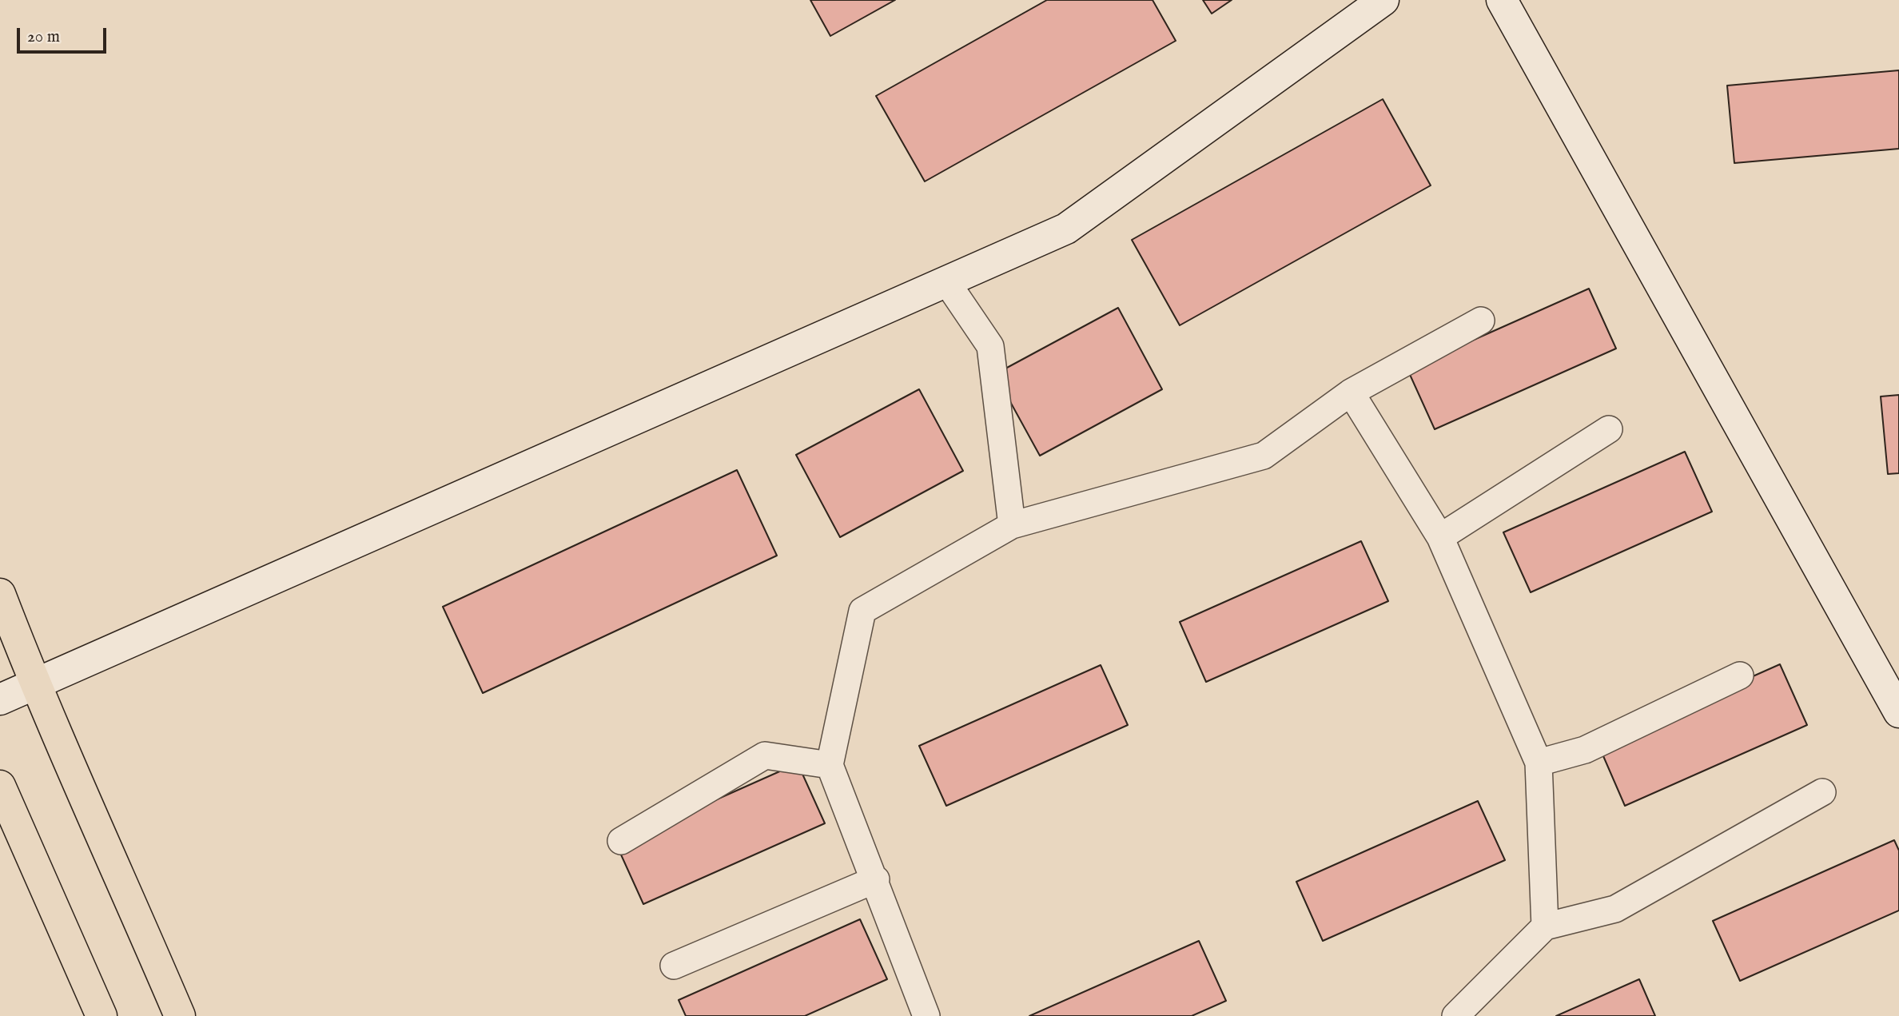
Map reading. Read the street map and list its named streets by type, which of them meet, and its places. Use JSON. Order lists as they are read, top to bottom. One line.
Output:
{"scale_bar":"20 m"}
